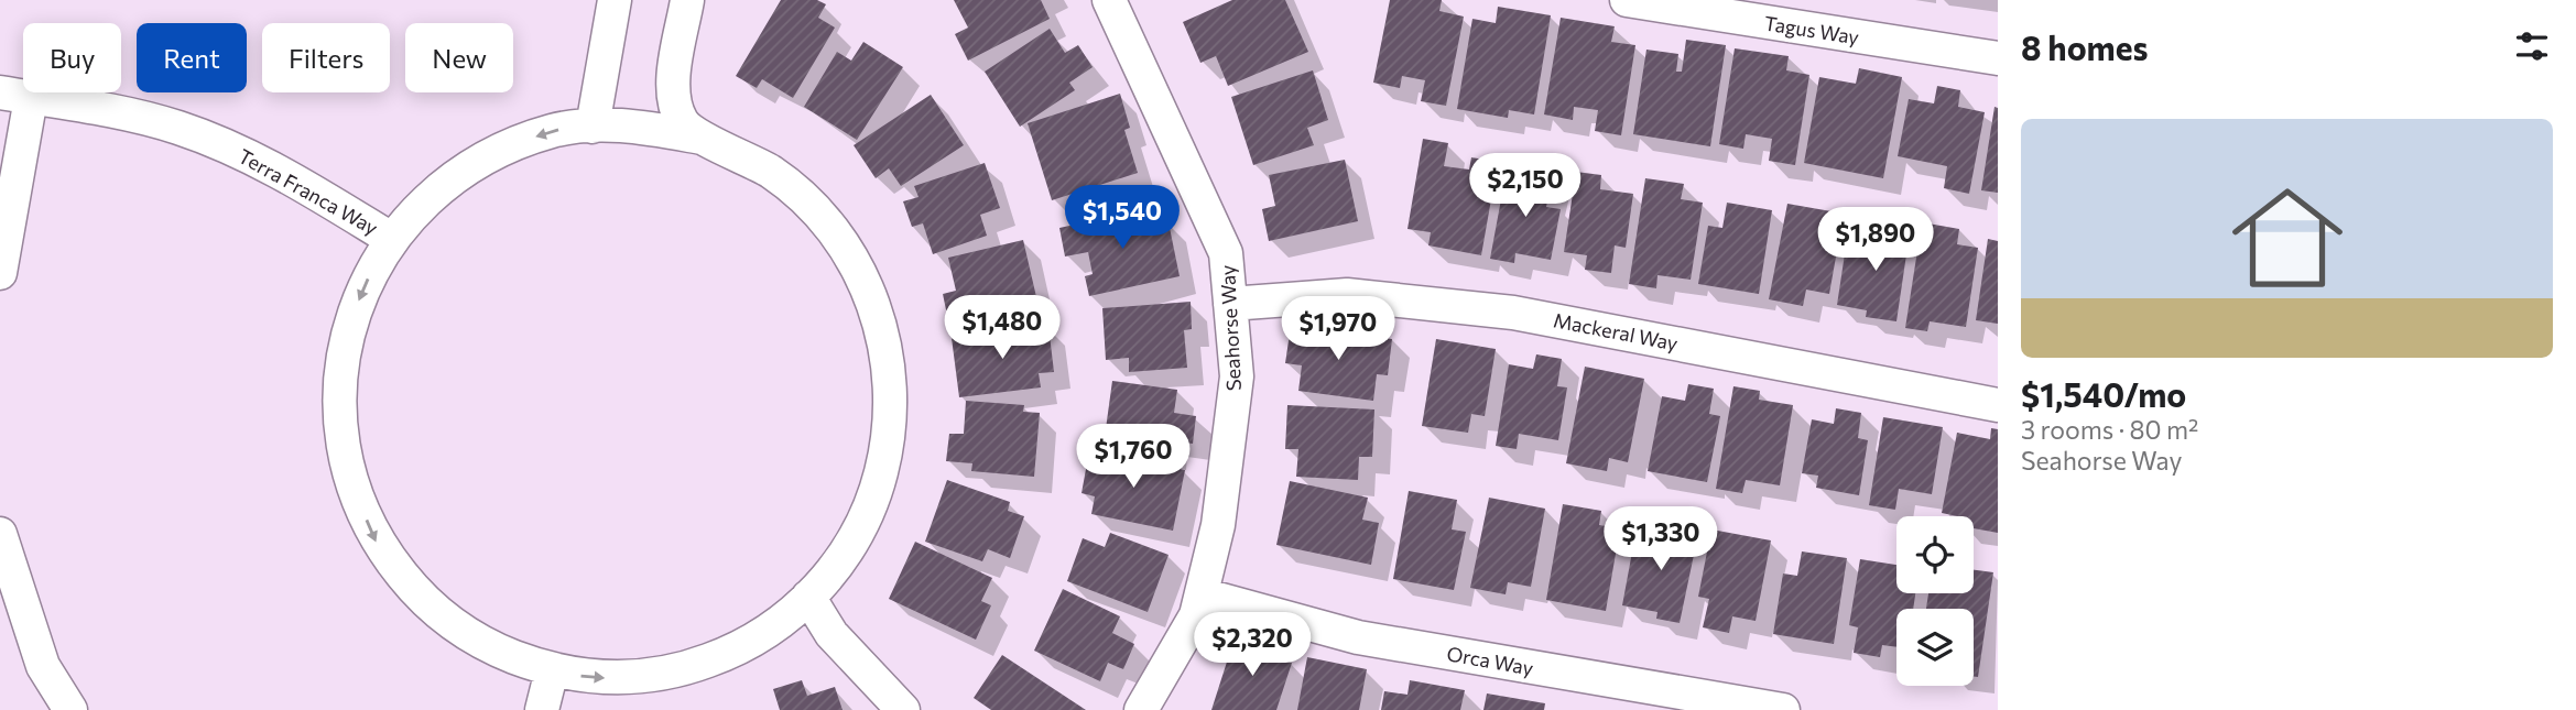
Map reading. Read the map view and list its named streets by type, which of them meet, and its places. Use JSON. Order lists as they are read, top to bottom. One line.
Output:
{"streets":{"street":["Tagus Way","Terra Franca Way","Seahorse Way","Mackeral Way","Orca Way"]},"crossings":[["Seahorse Way","Mackeral Way"],["Seahorse Way","Orca Way"]],"page":{"heading":"8 homes","chip":["Buy","Rent","Filters","New"],"list":[{"name":"$1,540/mo","note":"3 rooms · 80 m² · Seahorse Way"}],"price":["$2,150","$1,540","$1,890","$1,480","$1,970","$1,760","$1,330","$2,320"]}}
